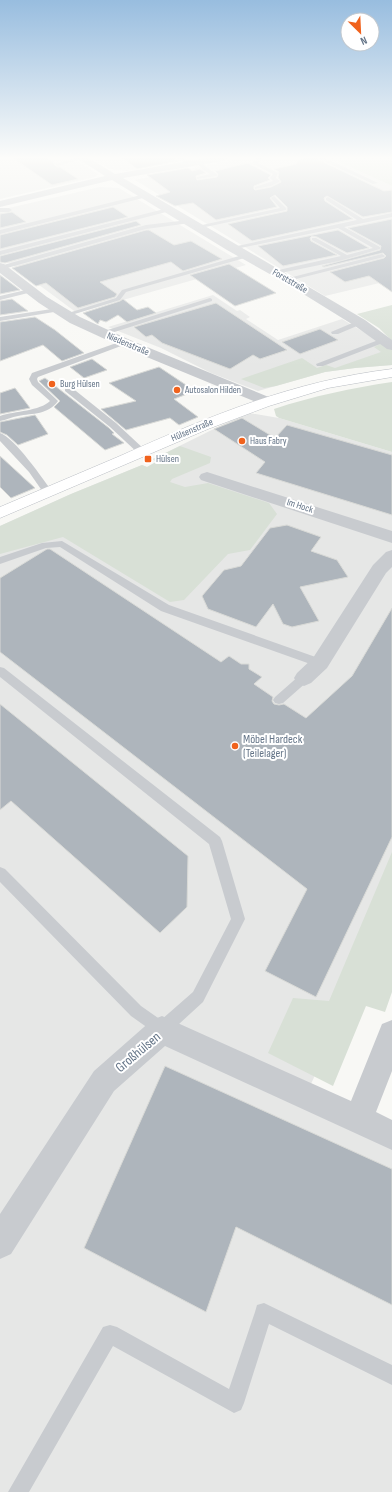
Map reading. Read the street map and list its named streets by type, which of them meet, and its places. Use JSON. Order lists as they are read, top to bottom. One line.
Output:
{"streets":{"main road":["Hülsenstraße"],"street":["Forststraße","Niedenstraße","Im Hock","Großhülsen"]},"crossings":[["Niedenstraße","Hülsenstraße"]],"places":{"other":["Burg Hülsen","Autosalon Hilden","Haus Fabry","Möbel Hardeck (Teilelager)"],"transit":["Hülsen"]},"north":"bottom right"}
